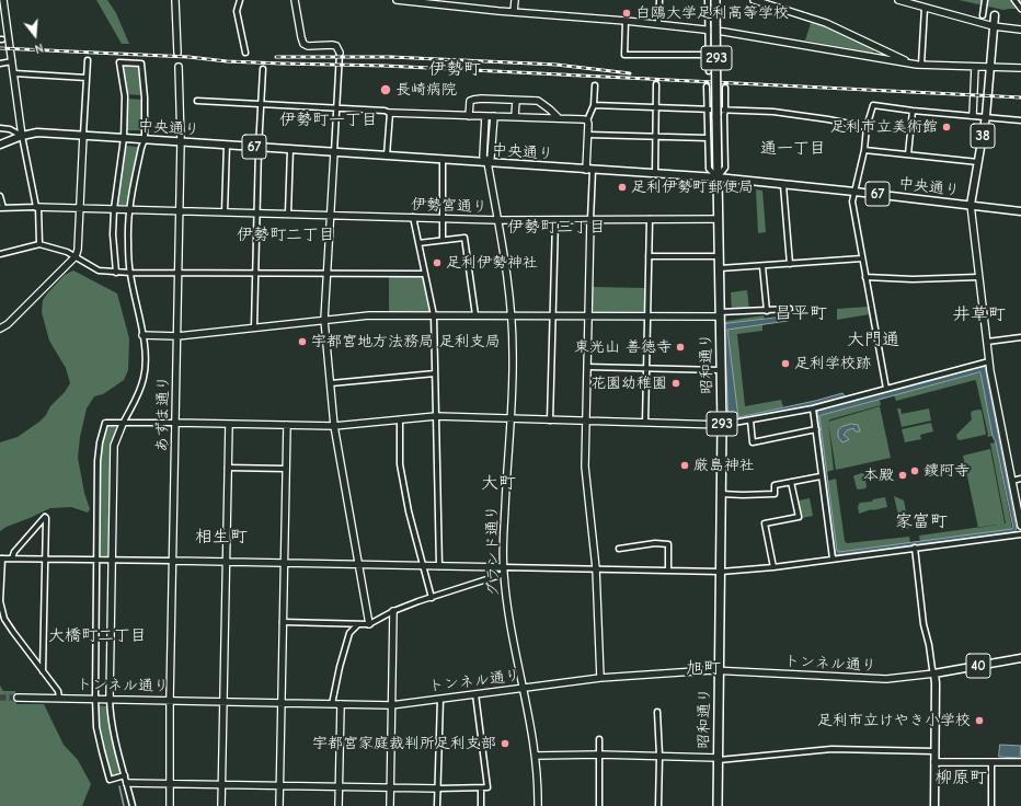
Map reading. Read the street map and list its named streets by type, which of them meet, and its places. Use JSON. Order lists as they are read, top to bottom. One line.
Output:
{"streets":{"highway":["293","昭和通り"],"main road":["中央通り","38","67","40"],"street":["伊勢宮通り","あずま通り","グランド通り","トンネル通り"]},"crossings":[["中央通り","38"],["中央通り","67"],["中央通り","昭和通り"],["中央通り","あずま通り"],["中央通り","グランド通り"],["伊勢宮通り","昭和通り"],["伊勢宮通り","あずま通り"],["伊勢宮通り","グランド通り"],["昭和通り","トンネル通り"],["あずま通り","トンネル通り"],["グランド通り","トンネル通り"],["トンネル通り","40"]],"districts":["伊勢町","伊勢町一丁目","通一丁目","伊勢町三丁目","伊勢町二丁目","昌平町","井草町","大門通","大町","家富町","相生町","大橋町二丁目","旭町","柳原町"],"places":["白鴎大学足利高等学校","長崎病院","足利市立美術館","足利伊勢町郵便局","足利伊勢神社","宇都宮地方法務局 足利支局","東光山 善徳寺","足利学校跡","花園幼稚園","厳島神社","鑁阿寺","本殿","足利市立けやき小学校","宇都宮家庭裁判所足利支部"],"north":"bottom"}
